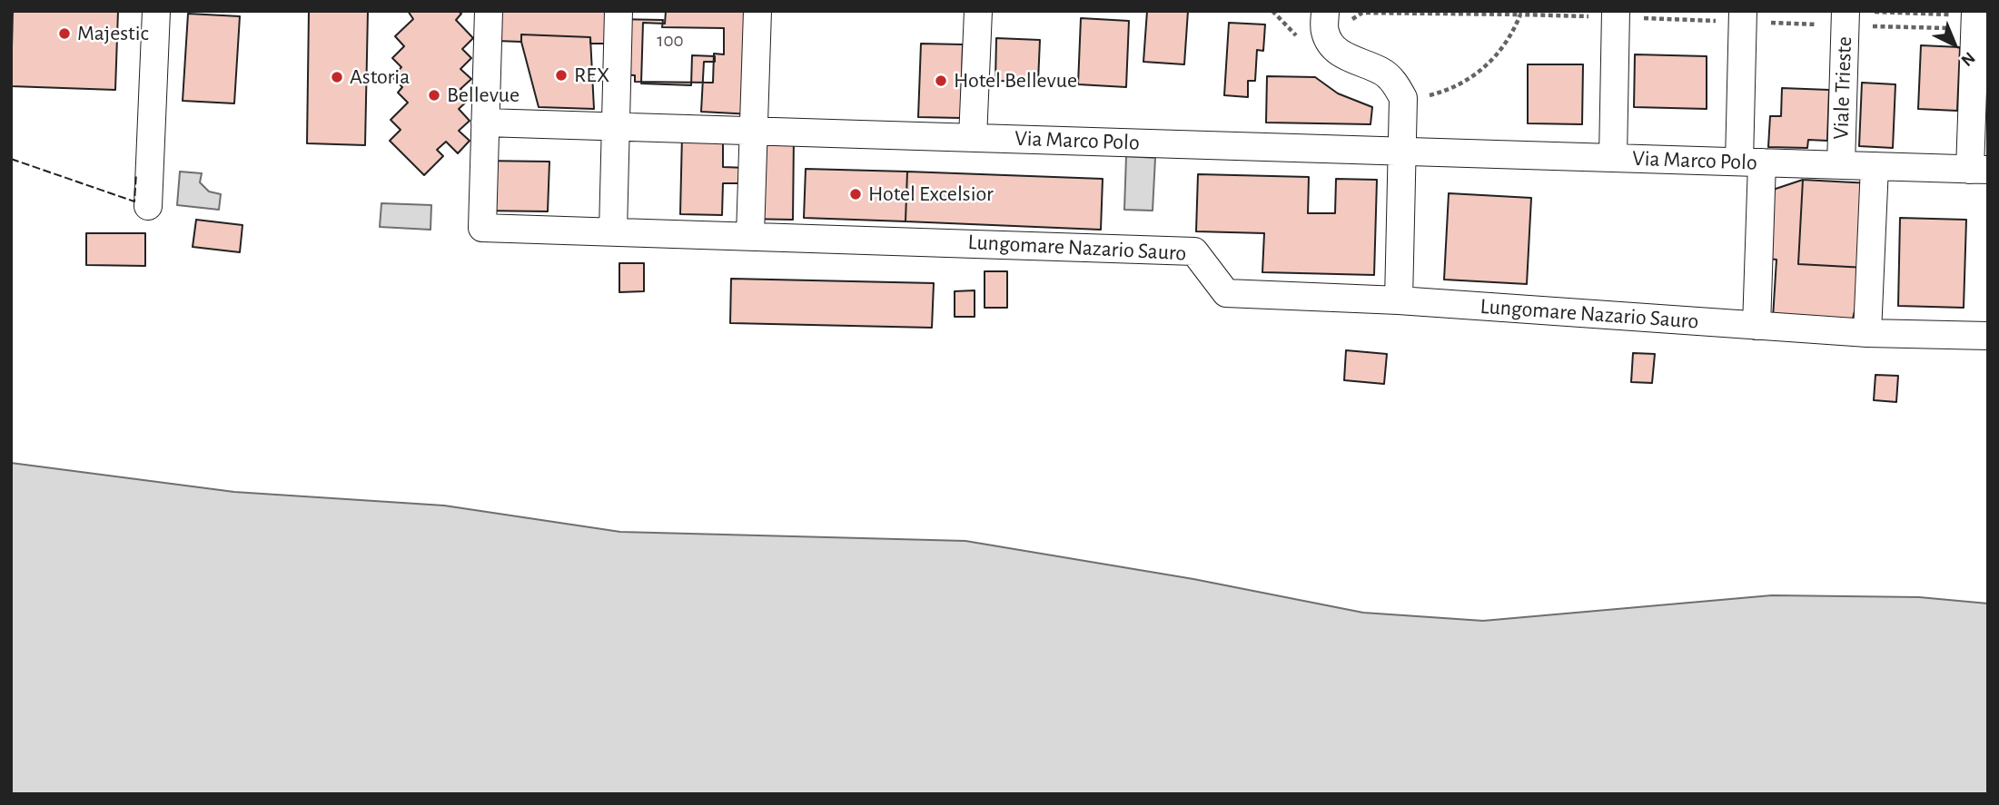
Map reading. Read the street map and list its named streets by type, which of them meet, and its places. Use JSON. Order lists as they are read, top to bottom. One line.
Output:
{"streets":{"street":["Viale Trieste","Via Marco Polo","Lungomare Nazario Sauro"]},"crossings":[["Viale Trieste","Via Marco Polo"],["Via Marco Polo","Lungomare Nazario Sauro"]],"places":["Majestic","REX","Astoria","Hotel Bellevue","Bellevue","Hotel Excelsior"],"house_numbers":["100"],"north":"bottom right"}
